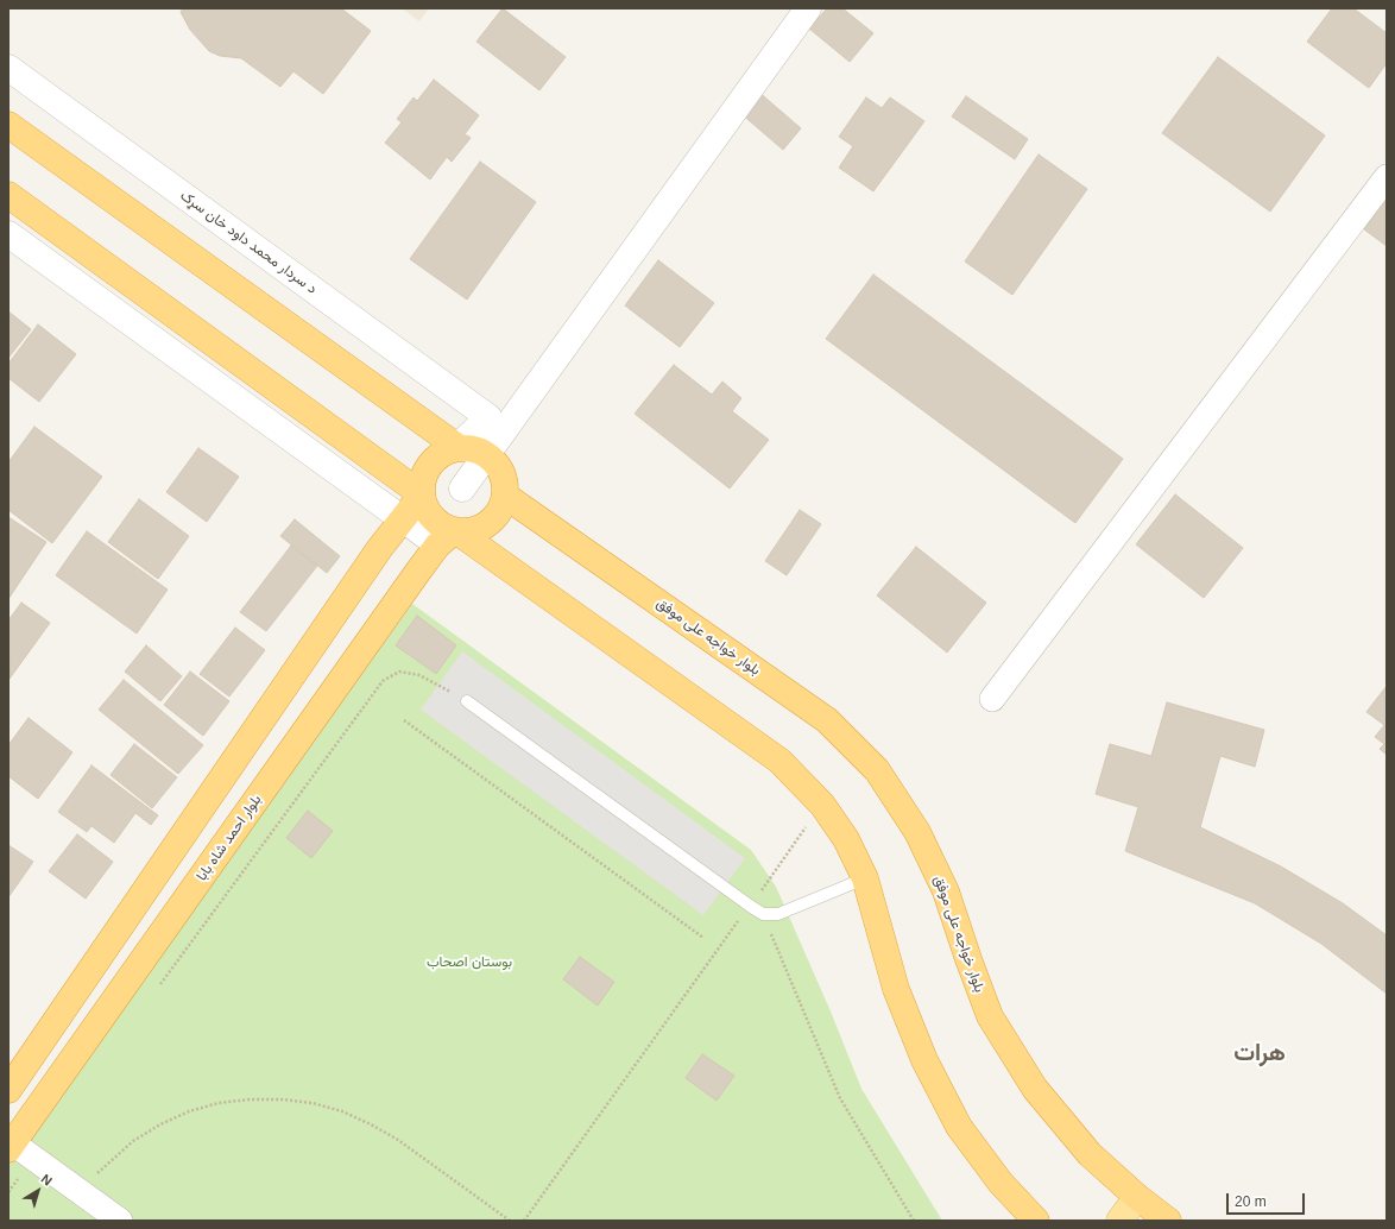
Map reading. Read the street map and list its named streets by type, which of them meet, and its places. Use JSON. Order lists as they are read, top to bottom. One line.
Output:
{"streets":{"highway":["بلوار خواجه علی موفق","بلوار احمد شاه بابا"],"street":["د سردار محمد داود خان سړک"]},"districts":["هرات"],"parks":["بوستان اصحاب"],"scale_bar":"20 m","north":"top right"}
